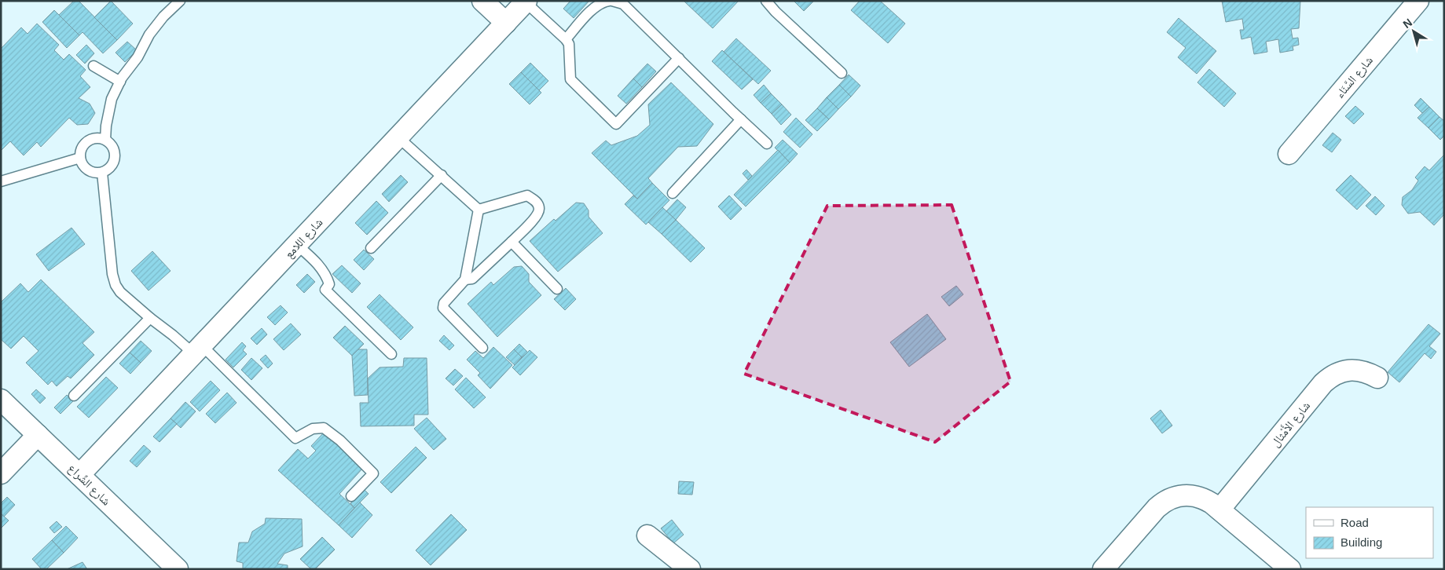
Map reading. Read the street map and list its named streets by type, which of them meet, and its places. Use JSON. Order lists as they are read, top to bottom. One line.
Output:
{"streets":{"street":["شارع السَّنَاء","شارع اللامع","شارع الأَمْثال","شارع الشِّراع"]},"crossings":[["شارع اللامع","شارع الشِّراع"]],"legend":["Road","Building"],"north":"top left"}
